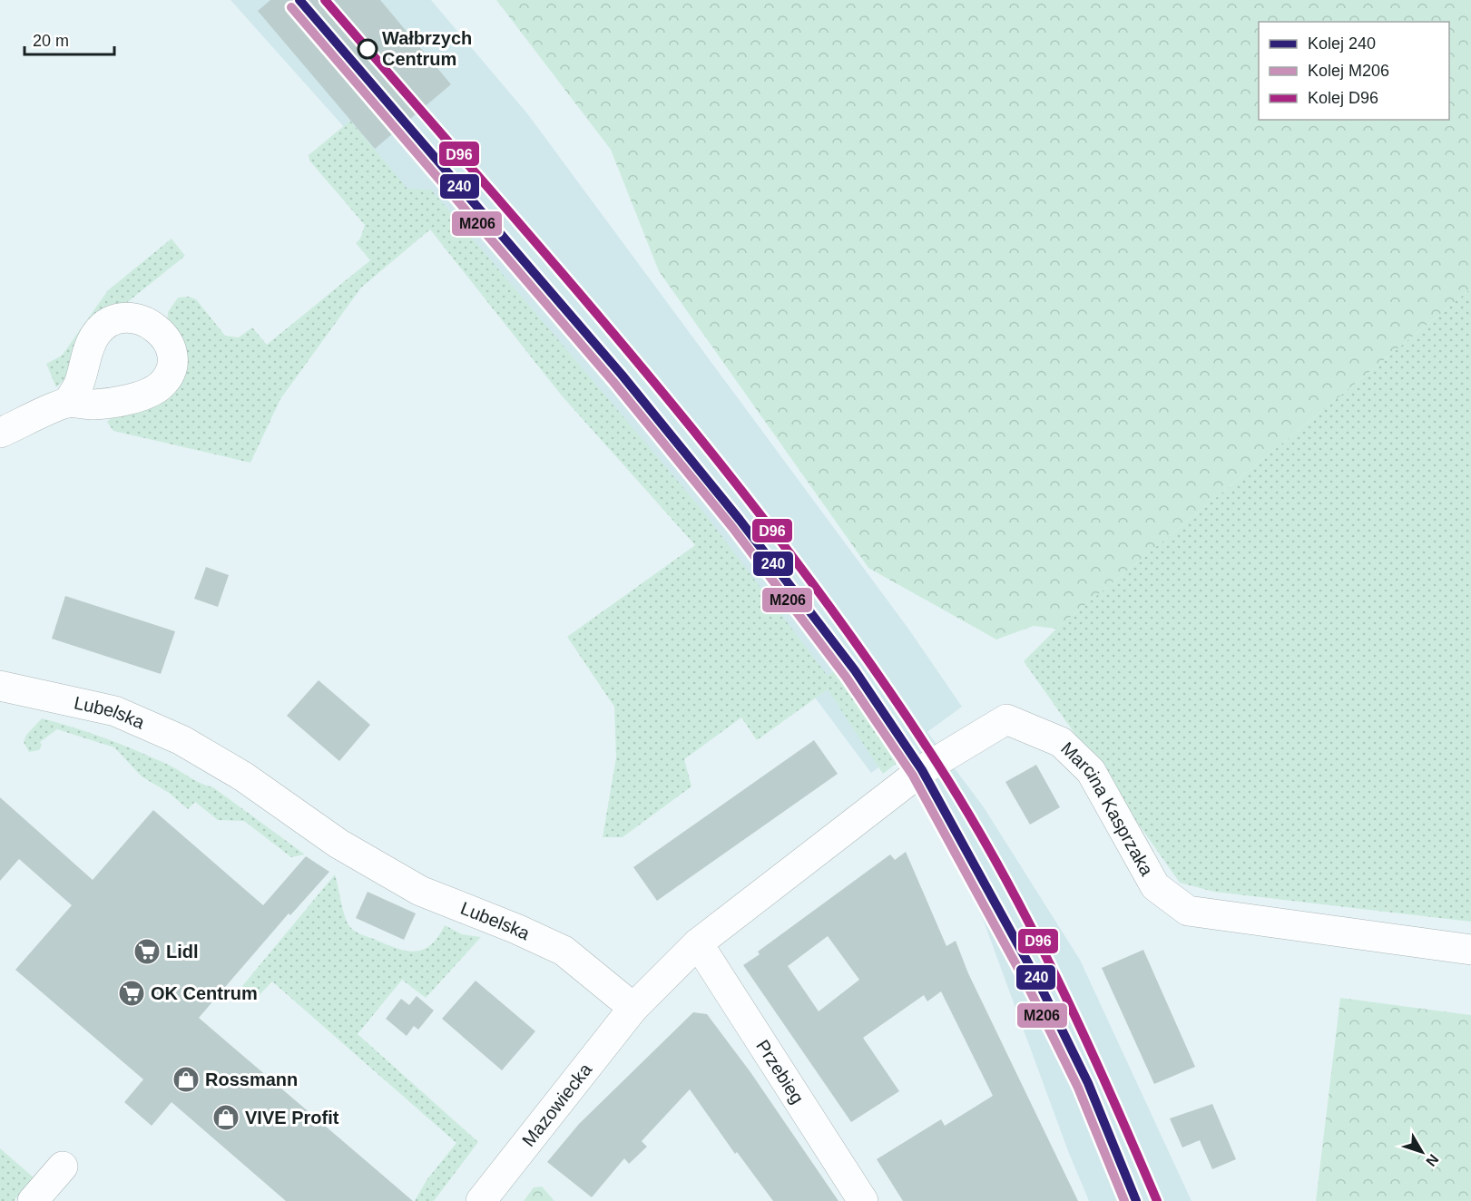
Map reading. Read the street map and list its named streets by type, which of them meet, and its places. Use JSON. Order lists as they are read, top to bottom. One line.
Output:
{"streets":{"street":["Lubelska","Marcina Kasprzaka","Przebieg","Mazowiecka"]},"crossings":[["Lubelska","Mazowiecka"],["Marcina Kasprzaka","Przebieg"]],"places":{"other":["Wałbrzych Centrum"],"supermarket":["Lidl","OK Centrum"],"shop":["Rossmann","VIVE Profit"]},"lines":["rail line 240","rail line D96","rail line M206"],"legend":["Kolej 240","Kolej M206","Kolej D96"],"scale_bar":"20 m","north":"bottom right"}
